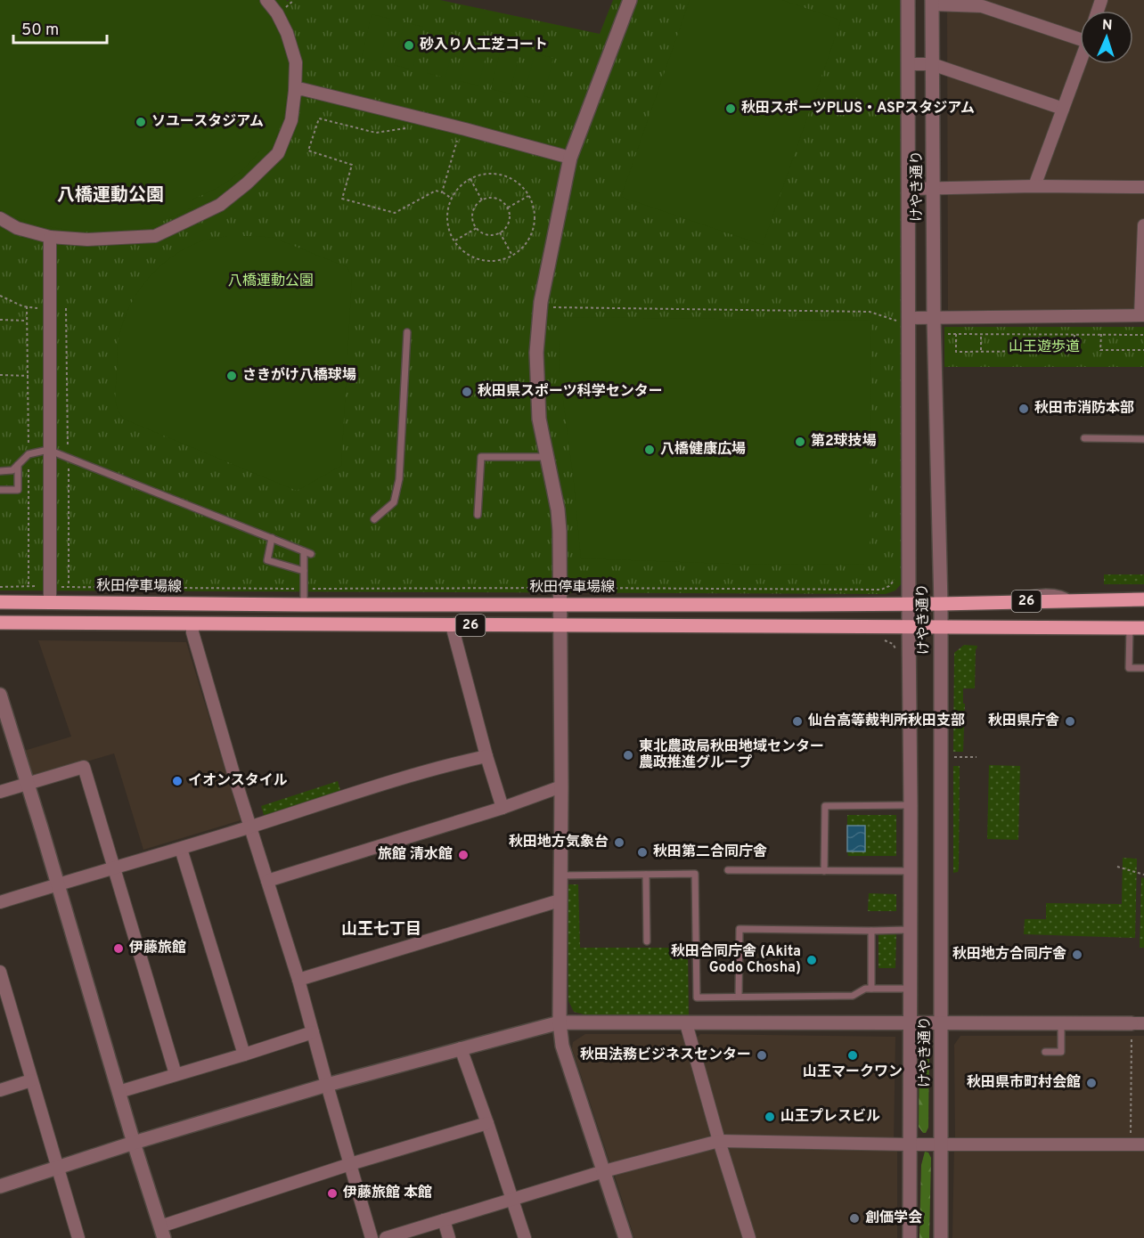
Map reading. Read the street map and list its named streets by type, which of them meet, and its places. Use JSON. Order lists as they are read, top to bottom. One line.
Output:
{"streets":{"main road":["秋田停車場線","26"],"street":["けやき通り"]},"crossings":[["けやき通り","秋田停車場線"],["けやき通り","26"]],"districts":["八橋運動公園","山王七丁目"],"parks":["八橋運動公園","山王遊歩道"],"places":["砂入り人工芝コート","秋田スポーツPLUS・ASPスタジアム","ソユースタジアム","さきがけ八橋球場","秋田県スポーツ科学センター","秋田市消防本部","第2球技場","八橋健康広場","仙台高等裁判所秋田支部","秋田県庁舎","東北農政局秋田地域センター 農政推進グループ","イオンスタイル","秋田地方気象台","秋田第二合同庁舎","旅館 清水館","伊藤旅館","秋田地方合同庁舎","秋田合同庁舎 (Akita Godo Chosha)","秋田法務ビジネスセンター","山王マークワン","秋田県市町村会館","山王プレスビル","伊藤旅館 本館","創価学会"],"scale_bar":"50 m","north":"top"}
